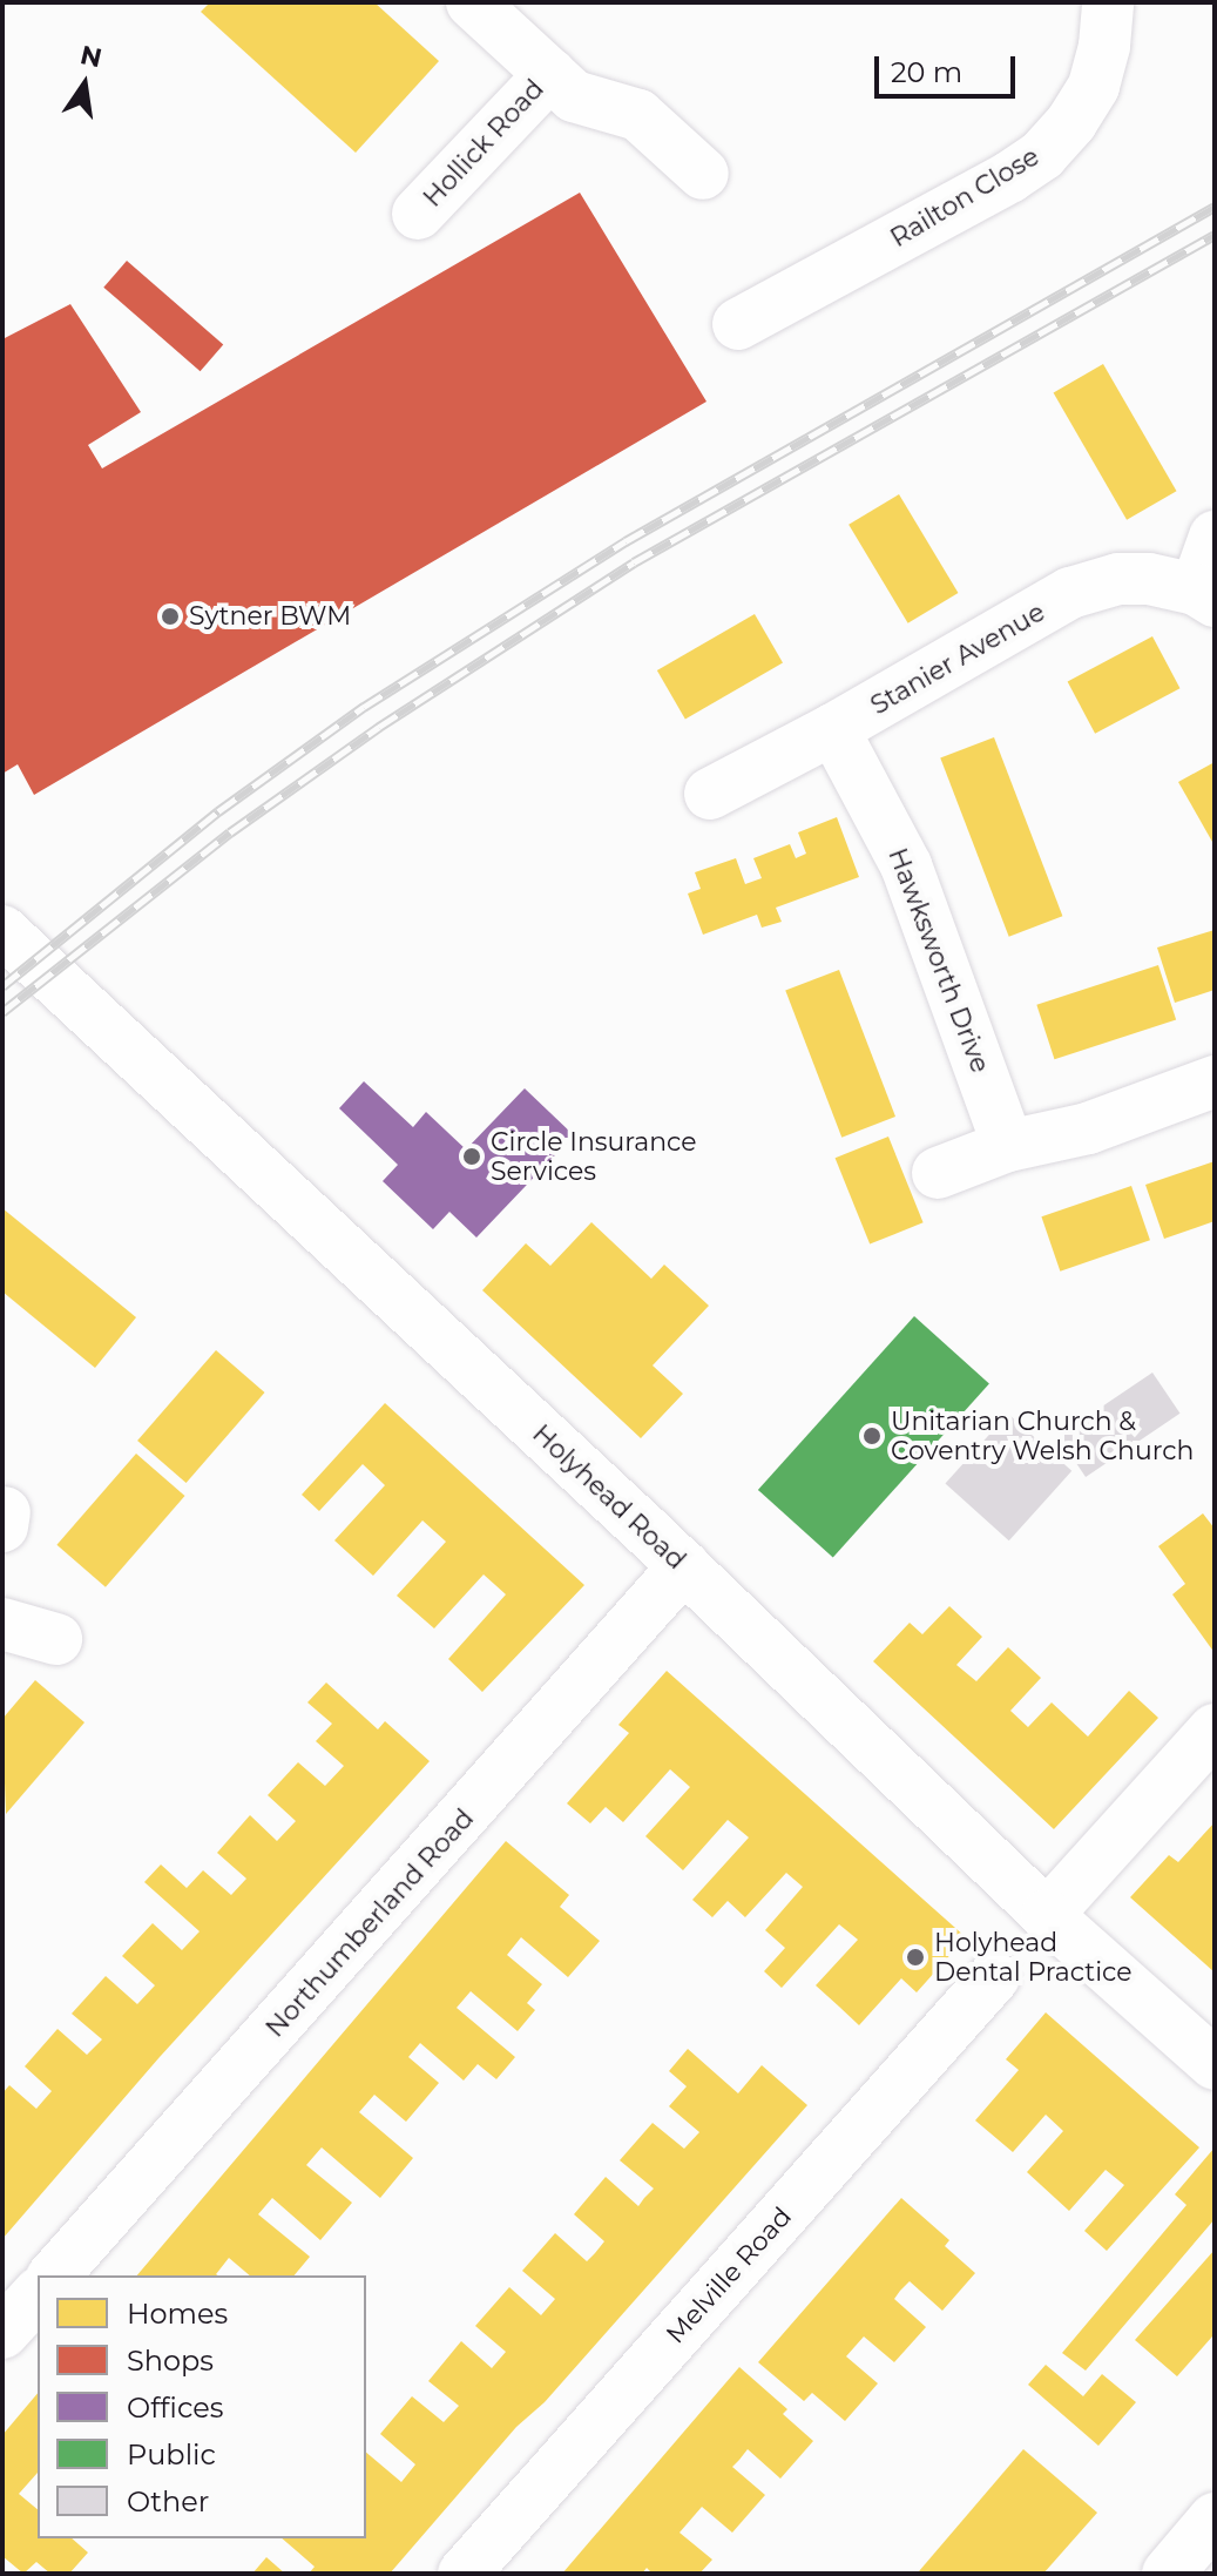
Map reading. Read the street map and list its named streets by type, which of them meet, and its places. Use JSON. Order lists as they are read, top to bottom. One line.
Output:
{"streets":{"main road":["Hollick Road","Railton Close","Stanier Avenue","Hawksworth Drive","Holyhead Road","Northumberland Road","Melville Road"]},"crossings":[["Stanier Avenue","Hawksworth Drive"],["Holyhead Road","Northumberland Road"]],"places":["Sytner BWM","Circle Insurance Services","Unitarian Church & Coventry Welsh Church","Holyhead Dental Practice"],"legend":["Homes","Shops","Offices","Public","Other"],"scale_bar":"20 m","north":"top"}
